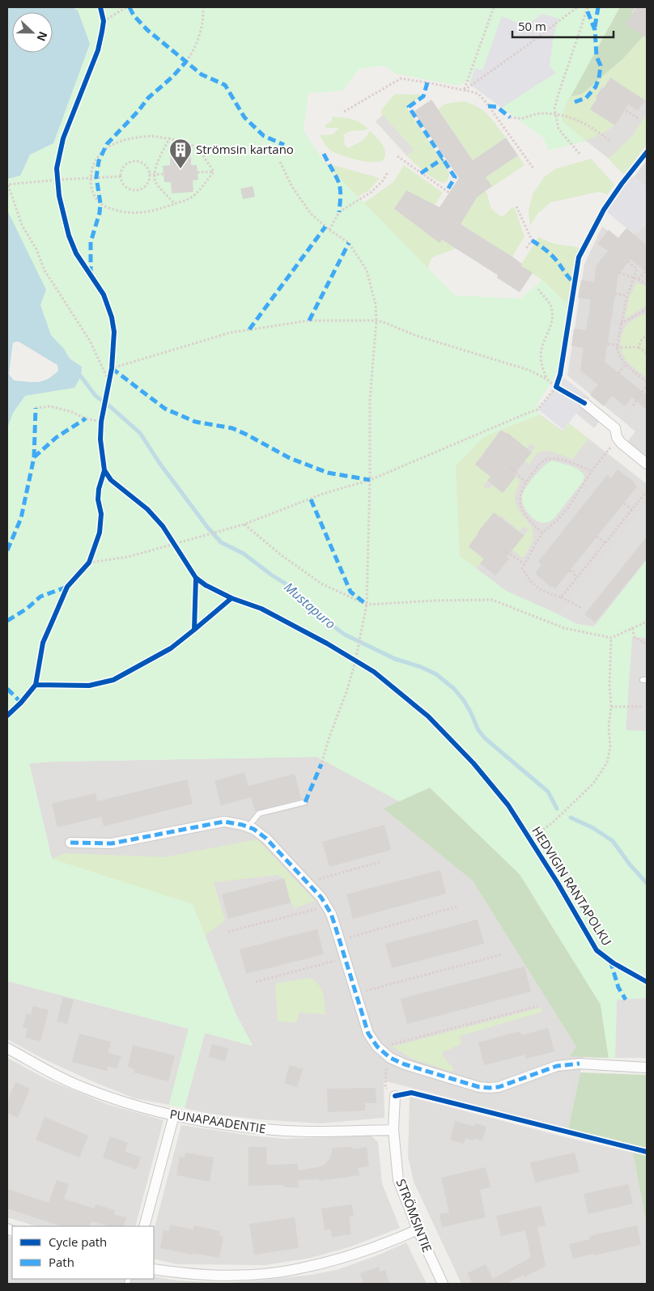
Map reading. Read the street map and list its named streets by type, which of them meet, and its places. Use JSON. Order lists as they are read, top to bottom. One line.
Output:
{"streets":{"street":["PUNAPAADENTIE","STRÖMSINTIE"],"cycle path":["HEDVIGIN RANTAPOLKU"]},"crossings":[["PUNAPAADENTIE","STRÖMSINTIE"]],"water":["Mustapuro"],"places":{"building":["Strömsin kartano"]},"legend":["Cycle path","Path"],"scale_bar":"50 m","north":"right"}
